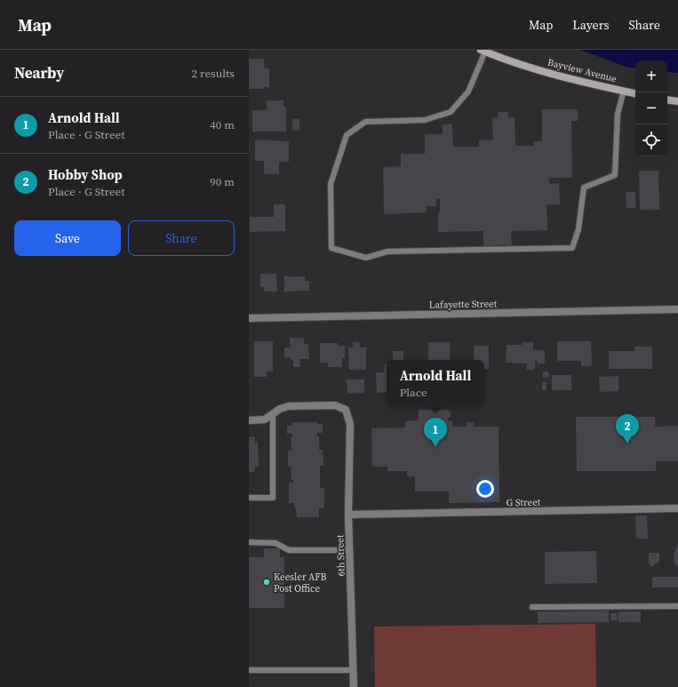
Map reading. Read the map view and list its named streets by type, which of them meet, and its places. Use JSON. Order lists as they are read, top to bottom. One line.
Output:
{"streets":{"street":["Bayview Avenue","Lafayette Street","G Street","6th Street"]},"crossings":[["G Street","6th Street"]],"places":["Keesler AFB Post Office"],"page":{"header":"Map","nav":["Map","Layers","Share"],"heading":["Nearby","2 results"],"map_buttons":["+","−"],"list":[{"mark":"1","name":"Arnold Hall","note":"Place · G Street","value":"40 m"},{"mark":"2","name":"Hobby Shop","note":"Place · G Street","value":"90 m"}],"buttons":["Save","Share"],"popup":["Arnold Hall","Place"],"pins":["2","1"]}}
